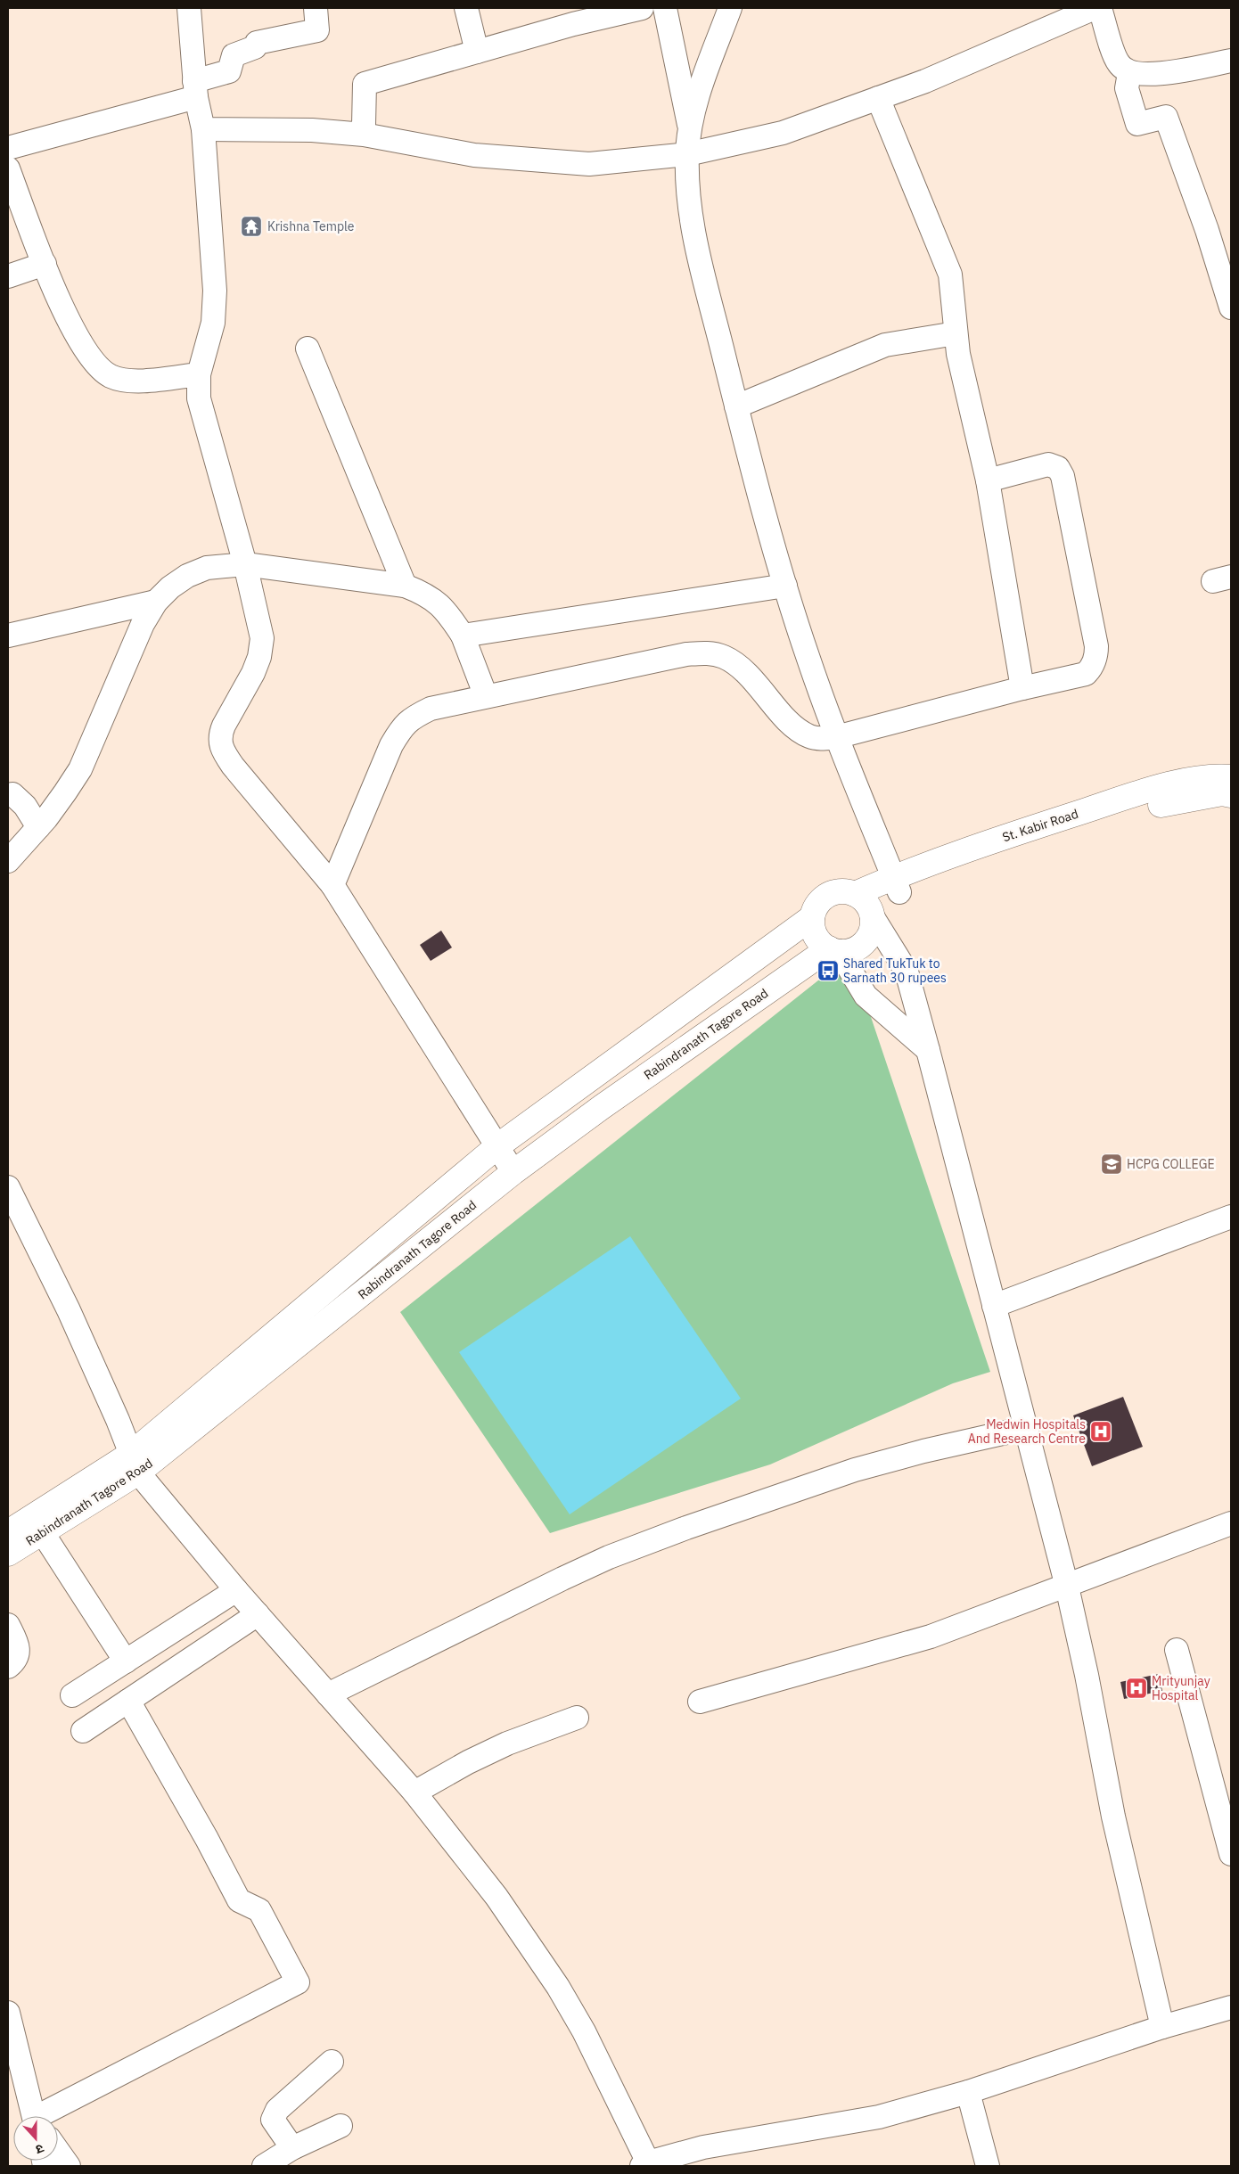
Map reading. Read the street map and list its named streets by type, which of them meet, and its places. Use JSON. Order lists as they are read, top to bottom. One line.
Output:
{"streets":{"main road":["St. Kabir Road","Rabindranath Tagore Road"]},"crossings":[["St. Kabir Road","Rabindranath Tagore Road"]],"places":{"temple":["Krishna Temple"],"bus stop":["Shared TukTuk to Sarnath 30 rupees"],"school or university":["HCPG COLLEGE"],"hospital":["Medwin Hospitals And Research Centre","Mrityunjay Hospital"]},"north":"bottom"}
